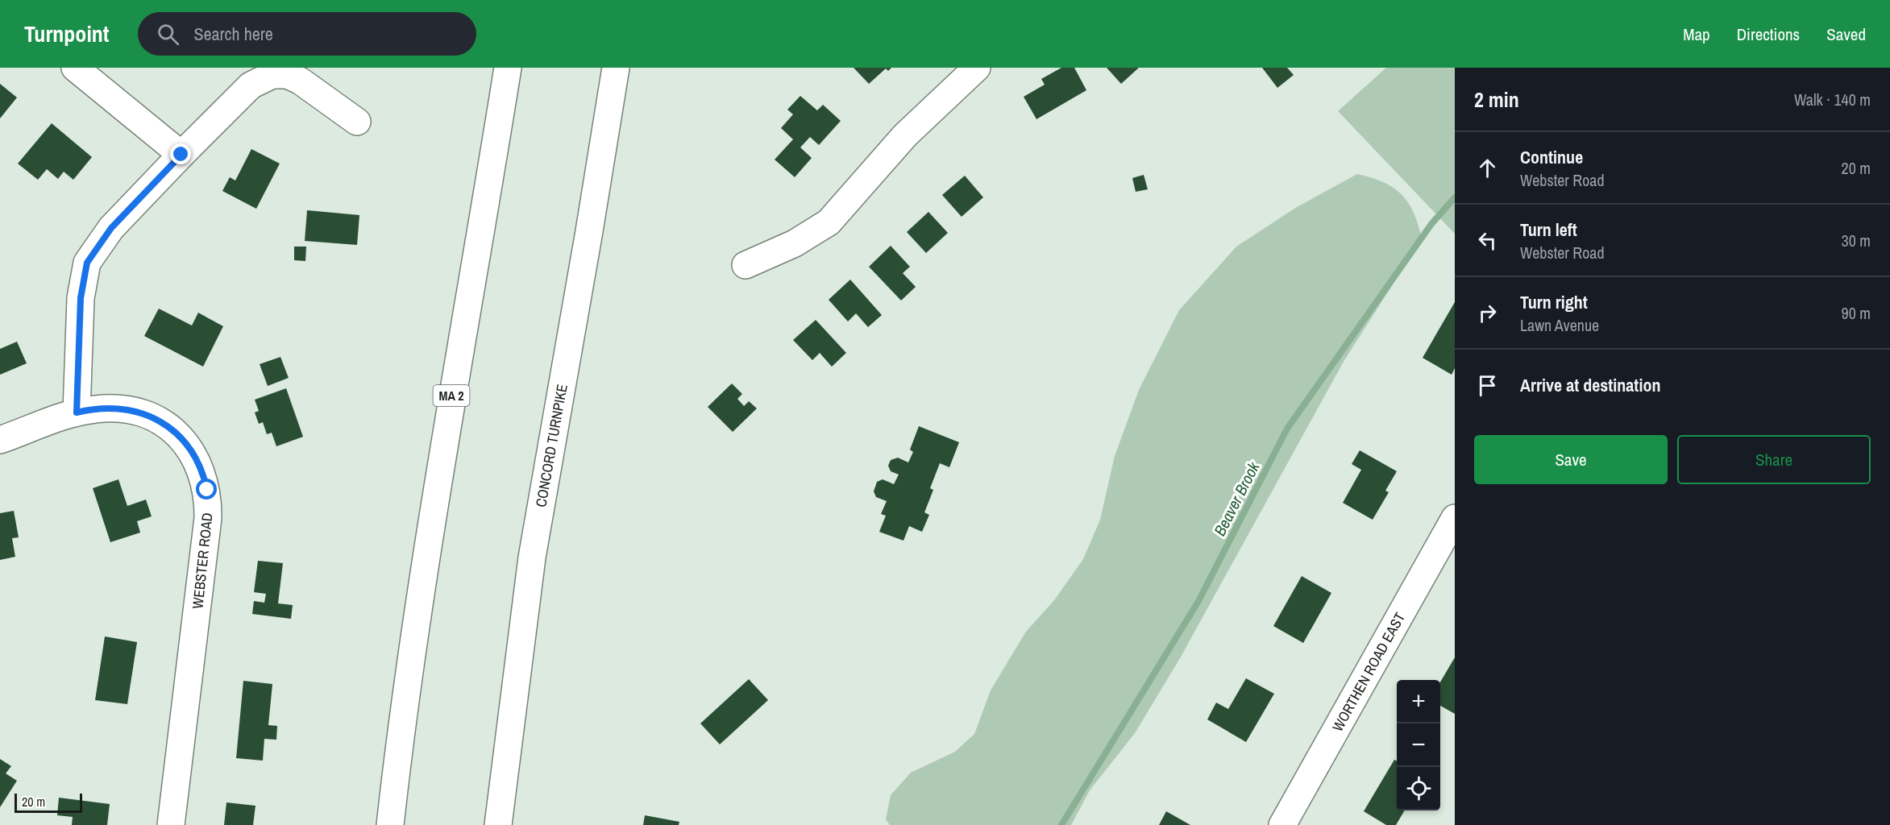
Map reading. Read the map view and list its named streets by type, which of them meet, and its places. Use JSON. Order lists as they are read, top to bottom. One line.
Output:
{"streets":{"main road":["MA 2","CONCORD TURNPIKE","WEBSTER ROAD","WORTHEN ROAD EAST"]},"water":["Beaver Brook"],"scale_bar":"20 m","page":{"header":"Turnpoint","search":"Search here","nav":["Map","Directions","Saved"],"heading":["2 min","Walk · 140 m"],"list":[["Continue","Webster Road","20 m"],["Turn left","Webster Road","30 m"],["Turn right","Lawn Avenue","90 m"],"Arrive at destination"],"buttons":["Save","Share"],"map_buttons":["+","−"],"scale":"20 m"}}
